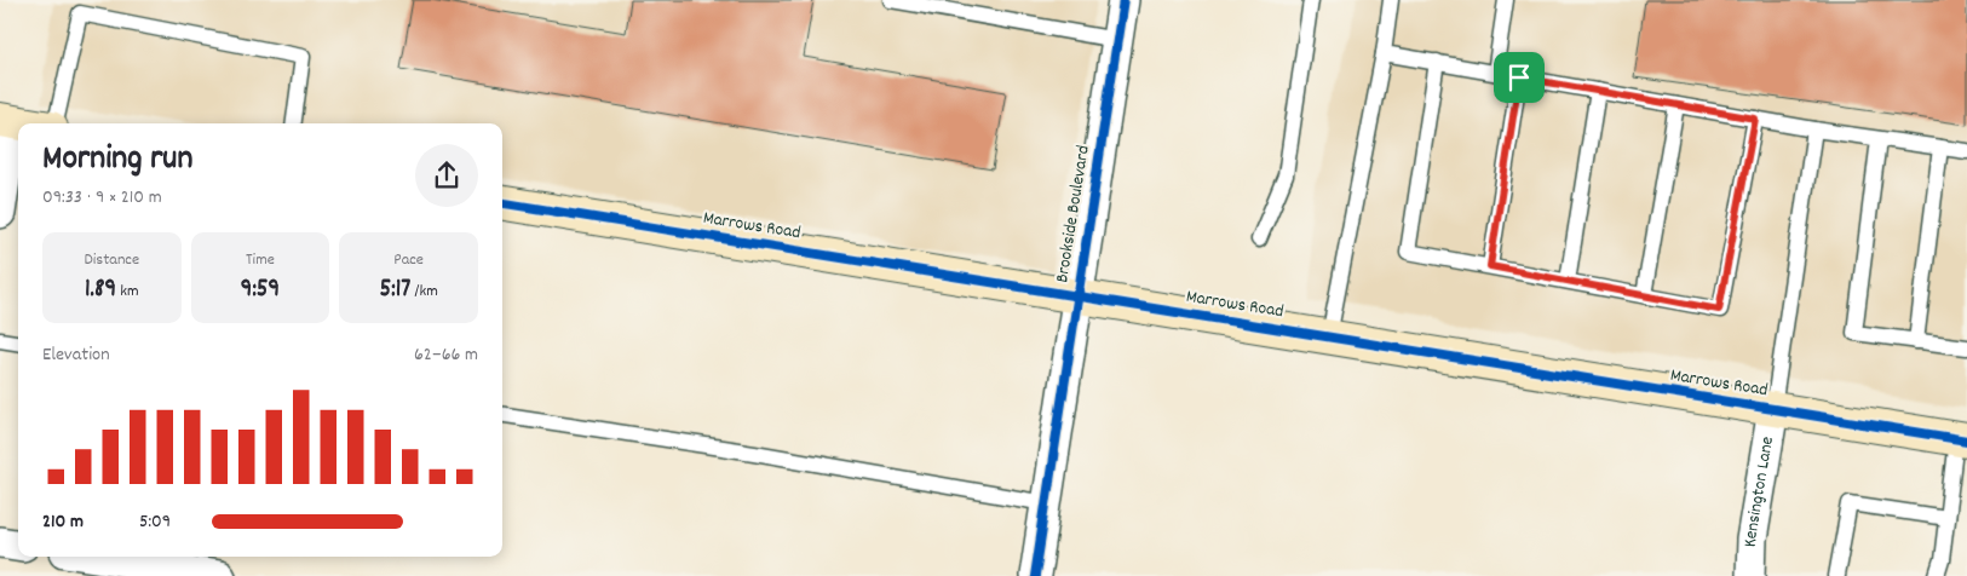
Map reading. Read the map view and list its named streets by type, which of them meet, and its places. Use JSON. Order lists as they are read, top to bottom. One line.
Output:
{"streets":{"street":["Brookside Boulevard","Marrows Road","Kensington Lane"]},"crossings":[["Brookside Boulevard","Marrows Road"],["Marrows Road","Kensington Lane"]],"page":{"heading":["Morning run","09:33 · 9 × 210 m"],"stats":[["Distance","1.89 km"],["Time","9:59"],["Pace","5:17 /km"]],"chart":["Elevation","62–66 m"],"list":[{"name":"210 m","note":"5:09"}]}}
